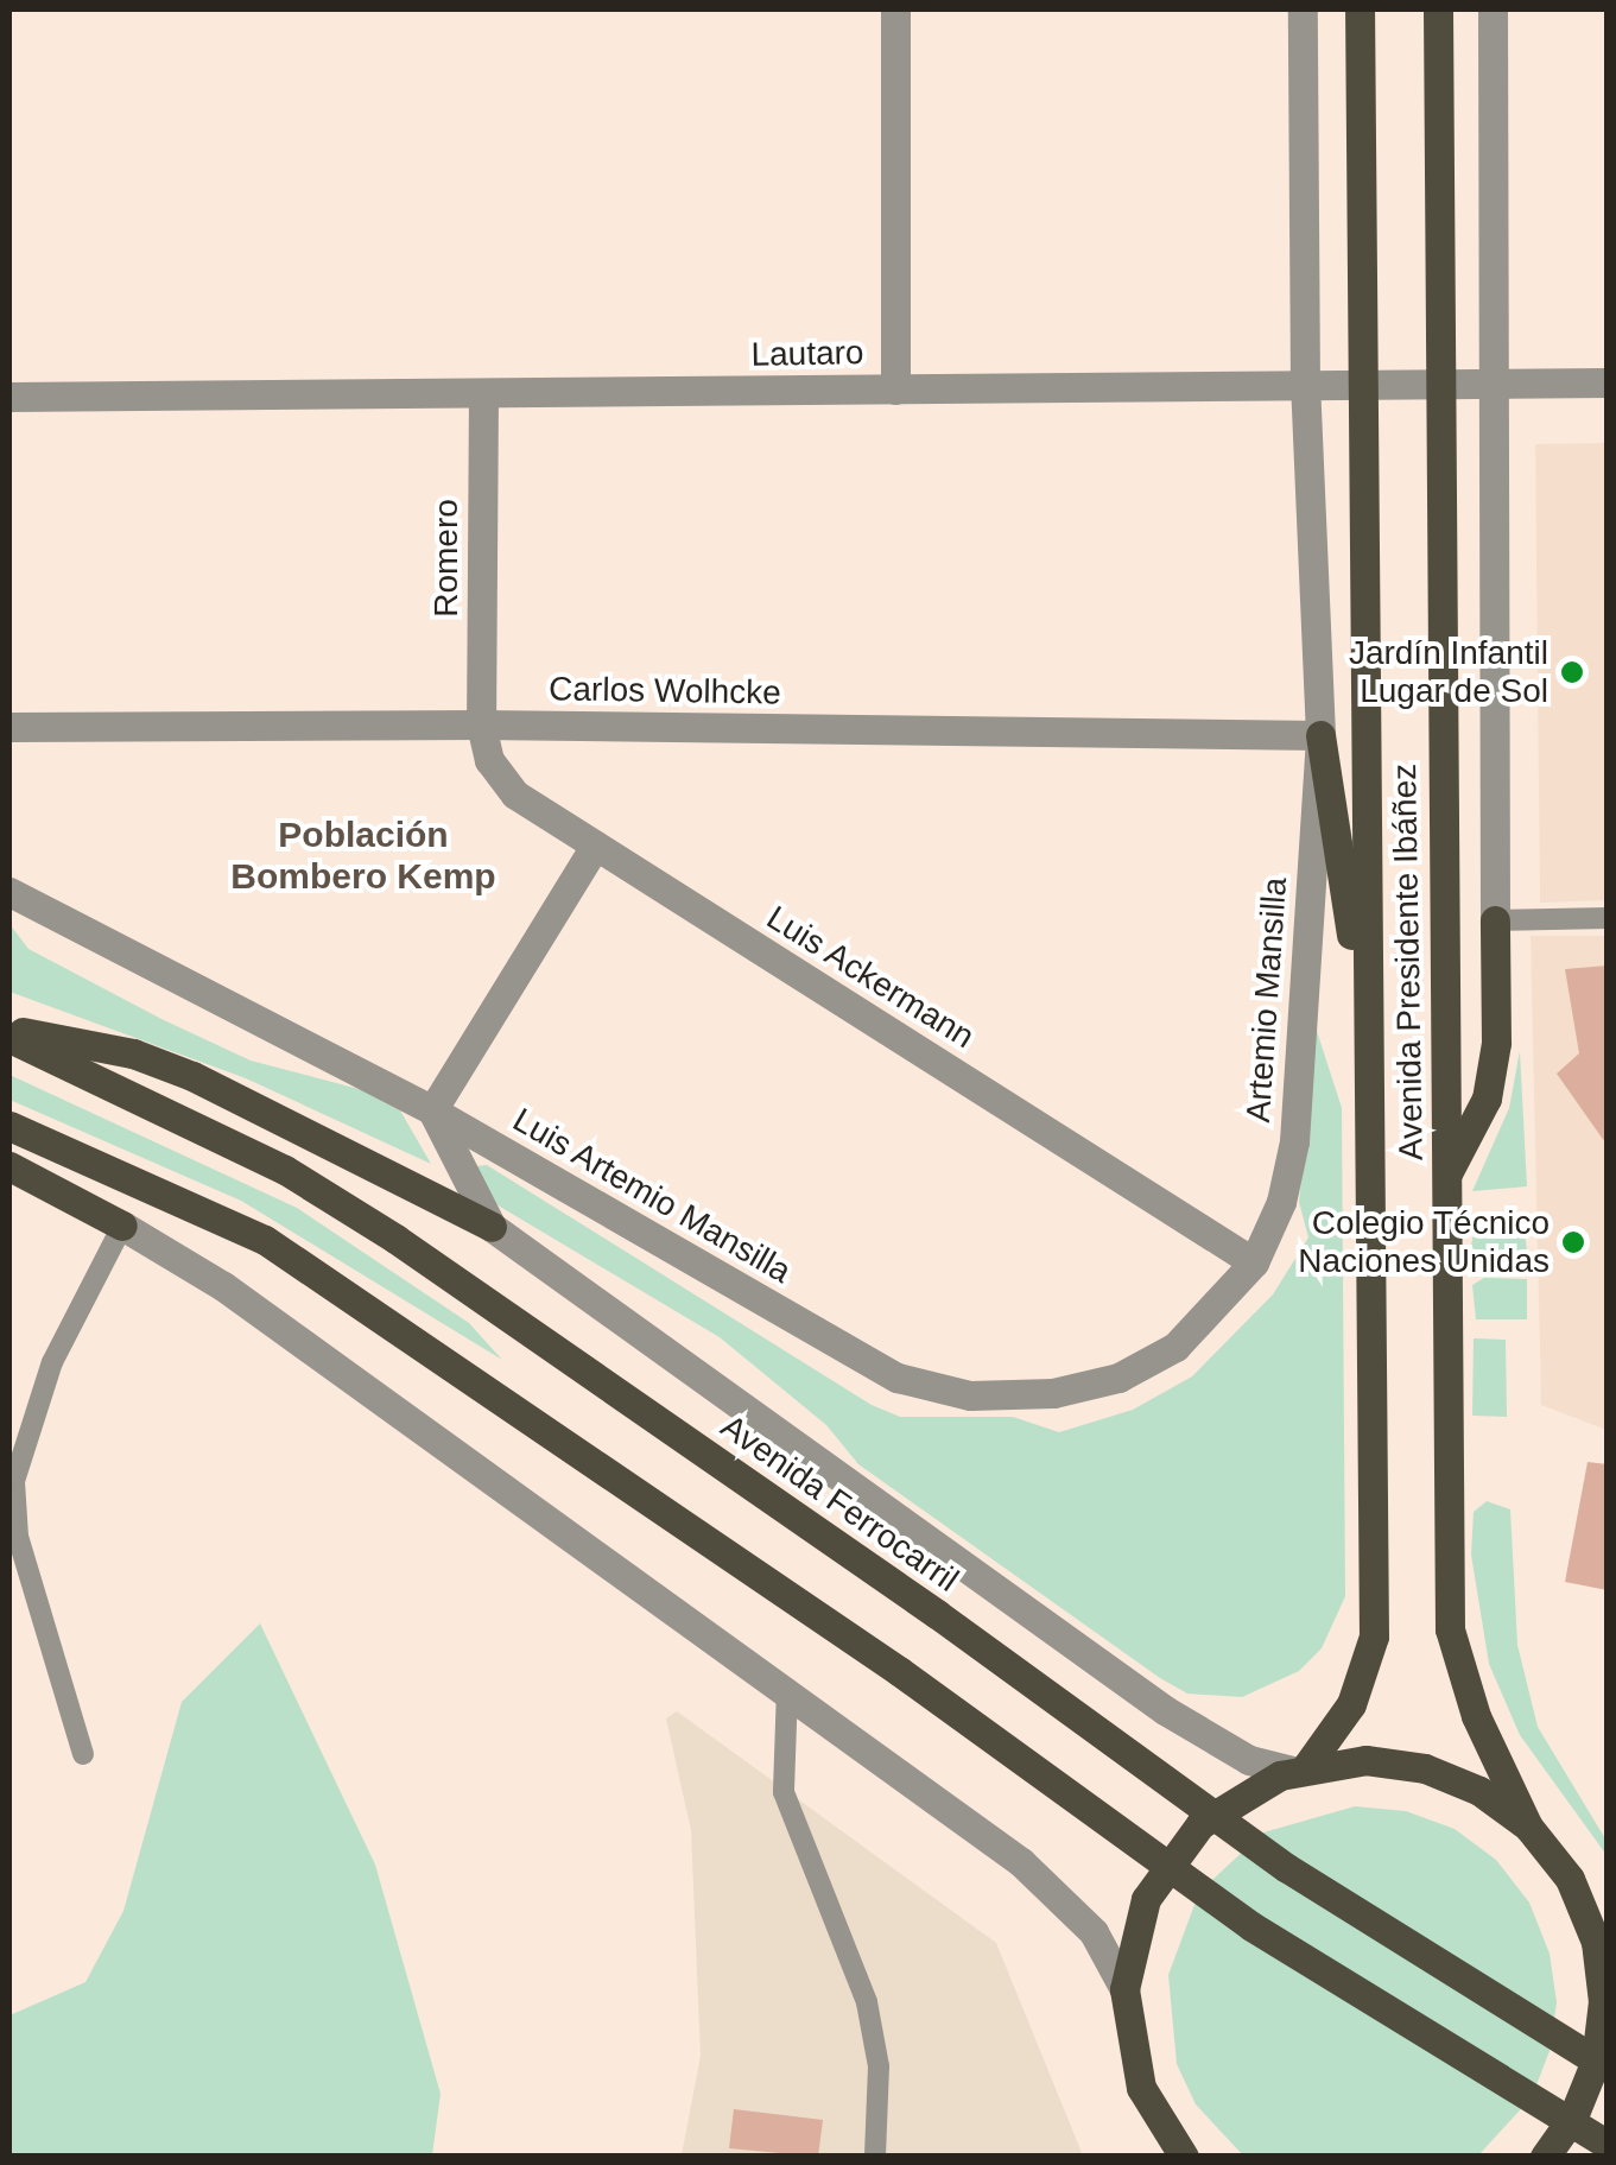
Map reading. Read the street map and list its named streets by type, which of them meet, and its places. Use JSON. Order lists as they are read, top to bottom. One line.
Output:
{"streets":{"main road":["Avenida Presidente Ibáñez","Avenida Ferrocarril"],"street":["Lautaro","Romero","Carlos Wolhcke","Luis Ackermann","Artemio Mansilla","Luis Artemio Mansilla"]},"crossings":[["Lautaro","Romero"],["Lautaro","Avenida Presidente Ibáñez"],["Romero","Carlos Wolhcke"],["Romero","Luis Ackermann"],["Carlos Wolhcke","Luis Ackermann"],["Carlos Wolhcke","Artemio Mansilla"],["Avenida Presidente Ibáñez","Avenida Ferrocarril"],["Luis Ackermann","Artemio Mansilla"],["Luis Ackermann","Luis Artemio Mansilla"],["Artemio Mansilla","Luis Artemio Mansilla"]],"districts":["Población Bombero Kemp"],"places":["Jardín Infantil Lugar de Sol","Colegio Técnico Naciones Unidas"]}
